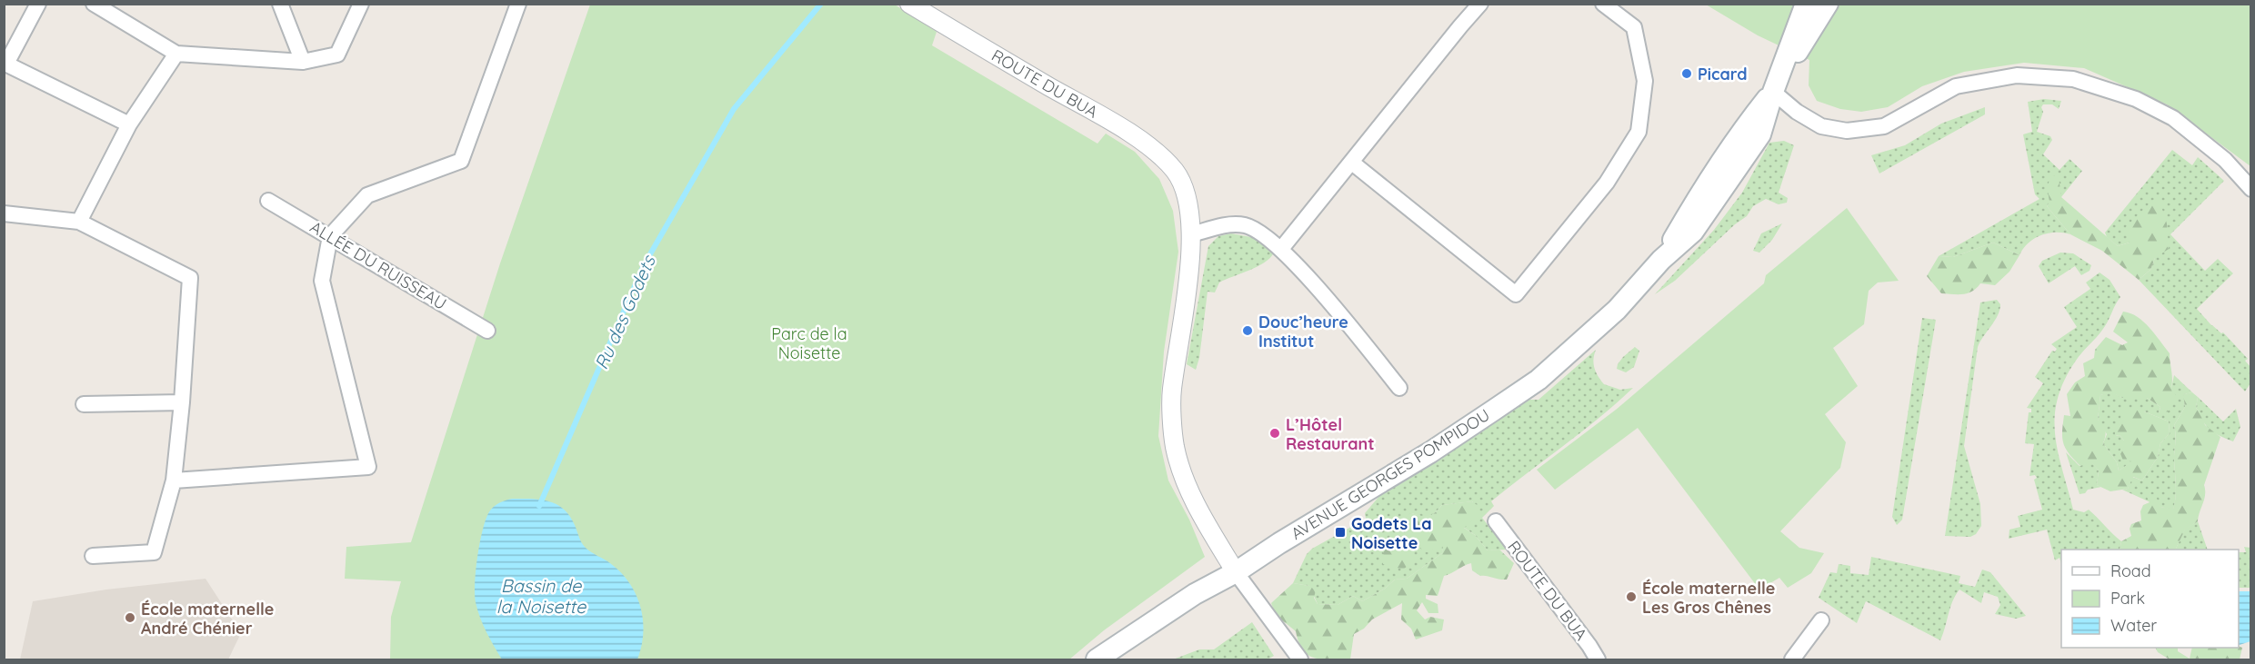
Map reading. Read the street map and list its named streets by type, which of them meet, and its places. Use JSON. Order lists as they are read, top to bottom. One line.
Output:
{"streets":{"main road":["AVENUE GEORGES POMPIDOU"],"street":["ROUTE DU BUA","ALLÉE DU RUISSEAU"]},"crossings":[["ROUTE DU BUA","AVENUE GEORGES POMPIDOU"]],"water":["Ru des Godets","Bassin de la Noisette"],"parks":["Parc de la Noisette"],"places":{"other":["Picard","Douc’heure Institut","L’Hôtel Restaurant","École maternelle Les Gros Chênes","École maternelle André Chénier"],"transit":["Godets La Noisette"]},"legend":["Road","Park","Water"]}
